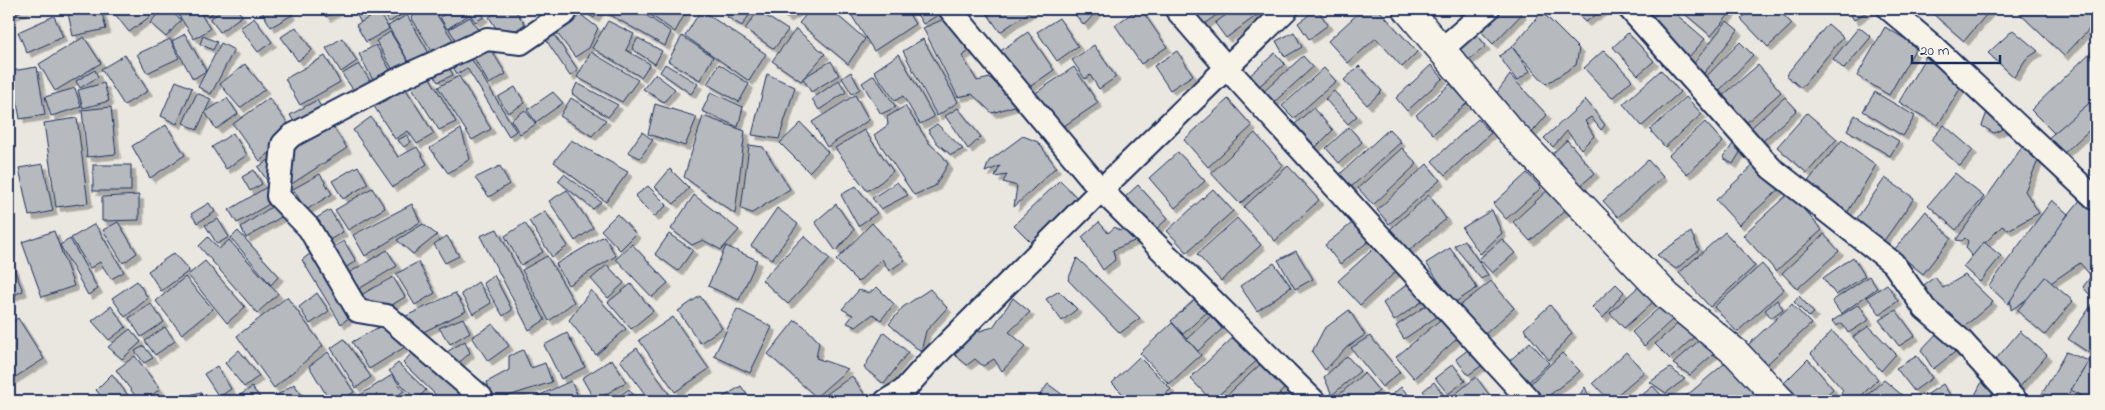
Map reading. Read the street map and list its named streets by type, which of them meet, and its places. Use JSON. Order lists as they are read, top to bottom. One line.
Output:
{"scale_bar":"20 m"}
